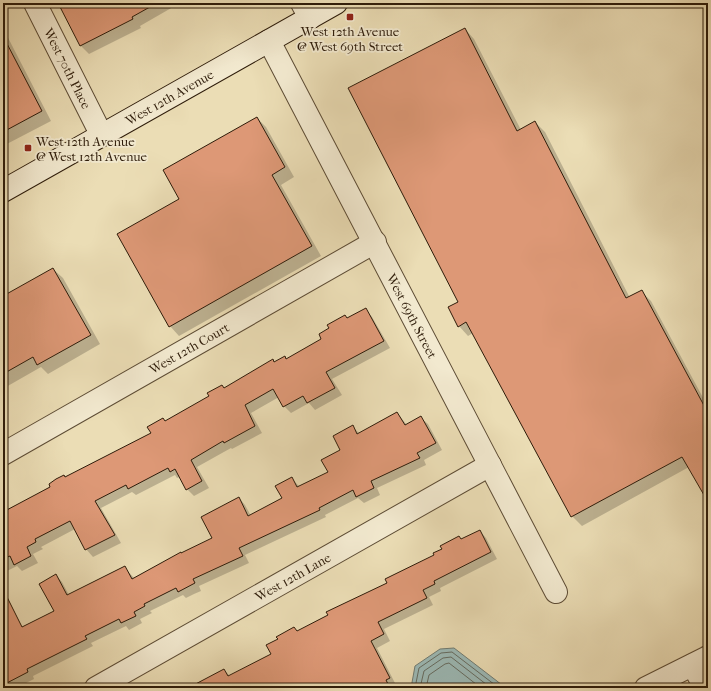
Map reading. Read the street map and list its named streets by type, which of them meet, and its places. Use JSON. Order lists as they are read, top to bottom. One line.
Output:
{"streets":{"street":["West 70th Place","West 12th Avenue","West 69th Street","West 12th Court","West 12th Lane"]},"crossings":[["West 70th Place","West 12th Avenue"],["West 12th Avenue","West 69th Street"],["West 69th Street","West 12th Court"],["West 69th Street","West 12th Lane"]],"places":{"transit":["West 12th Avenue @ West 69th Street","West 12th Avenue @ West 12th Avenue"]}}
